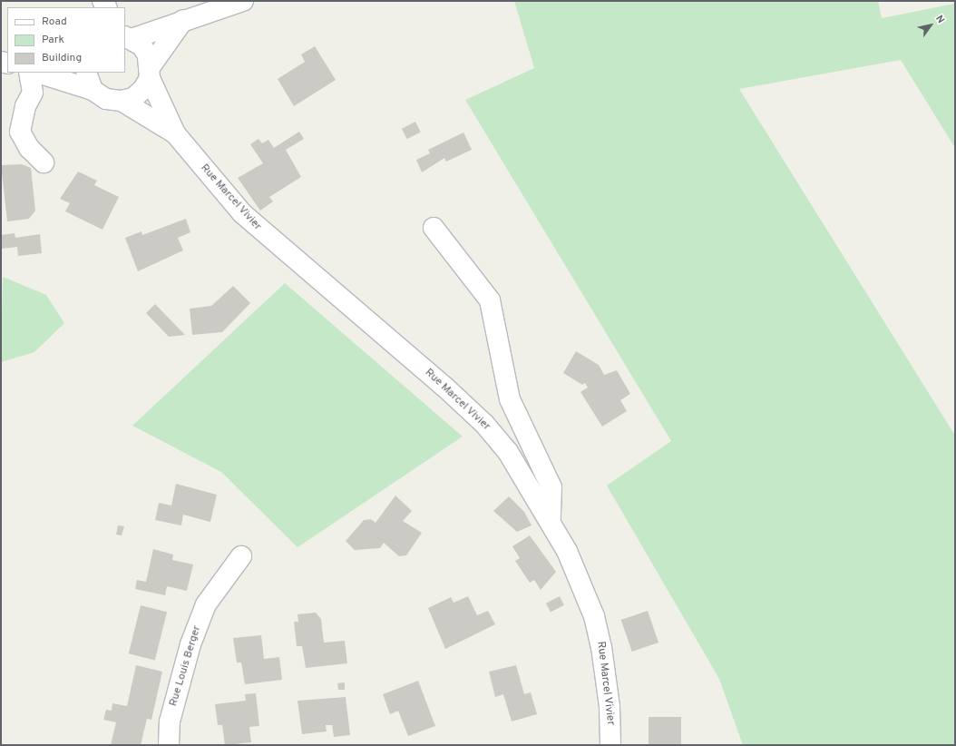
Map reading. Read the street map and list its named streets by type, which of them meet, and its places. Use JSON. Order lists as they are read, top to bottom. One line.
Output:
{"streets":{"street":["Rue Marcel Vivier","Rue Louis Berger"]},"legend":["Road","Park","Building"],"north":"top right"}
